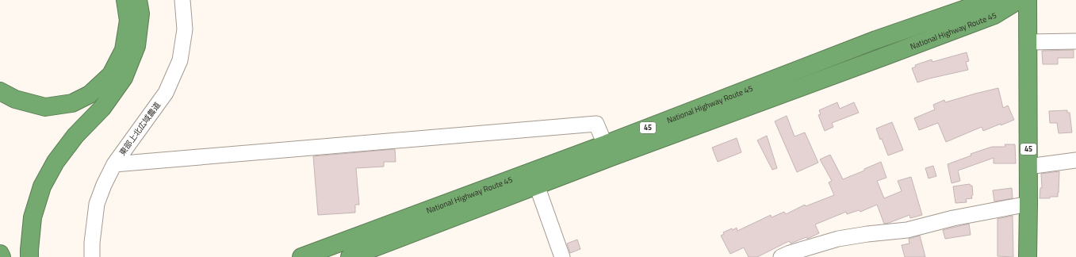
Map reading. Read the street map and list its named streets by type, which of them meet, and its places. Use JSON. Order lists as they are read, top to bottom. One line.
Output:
{"streets":{"highway":["National Highway Route 45","45"],"street":["東部上北広域農道"]}}
